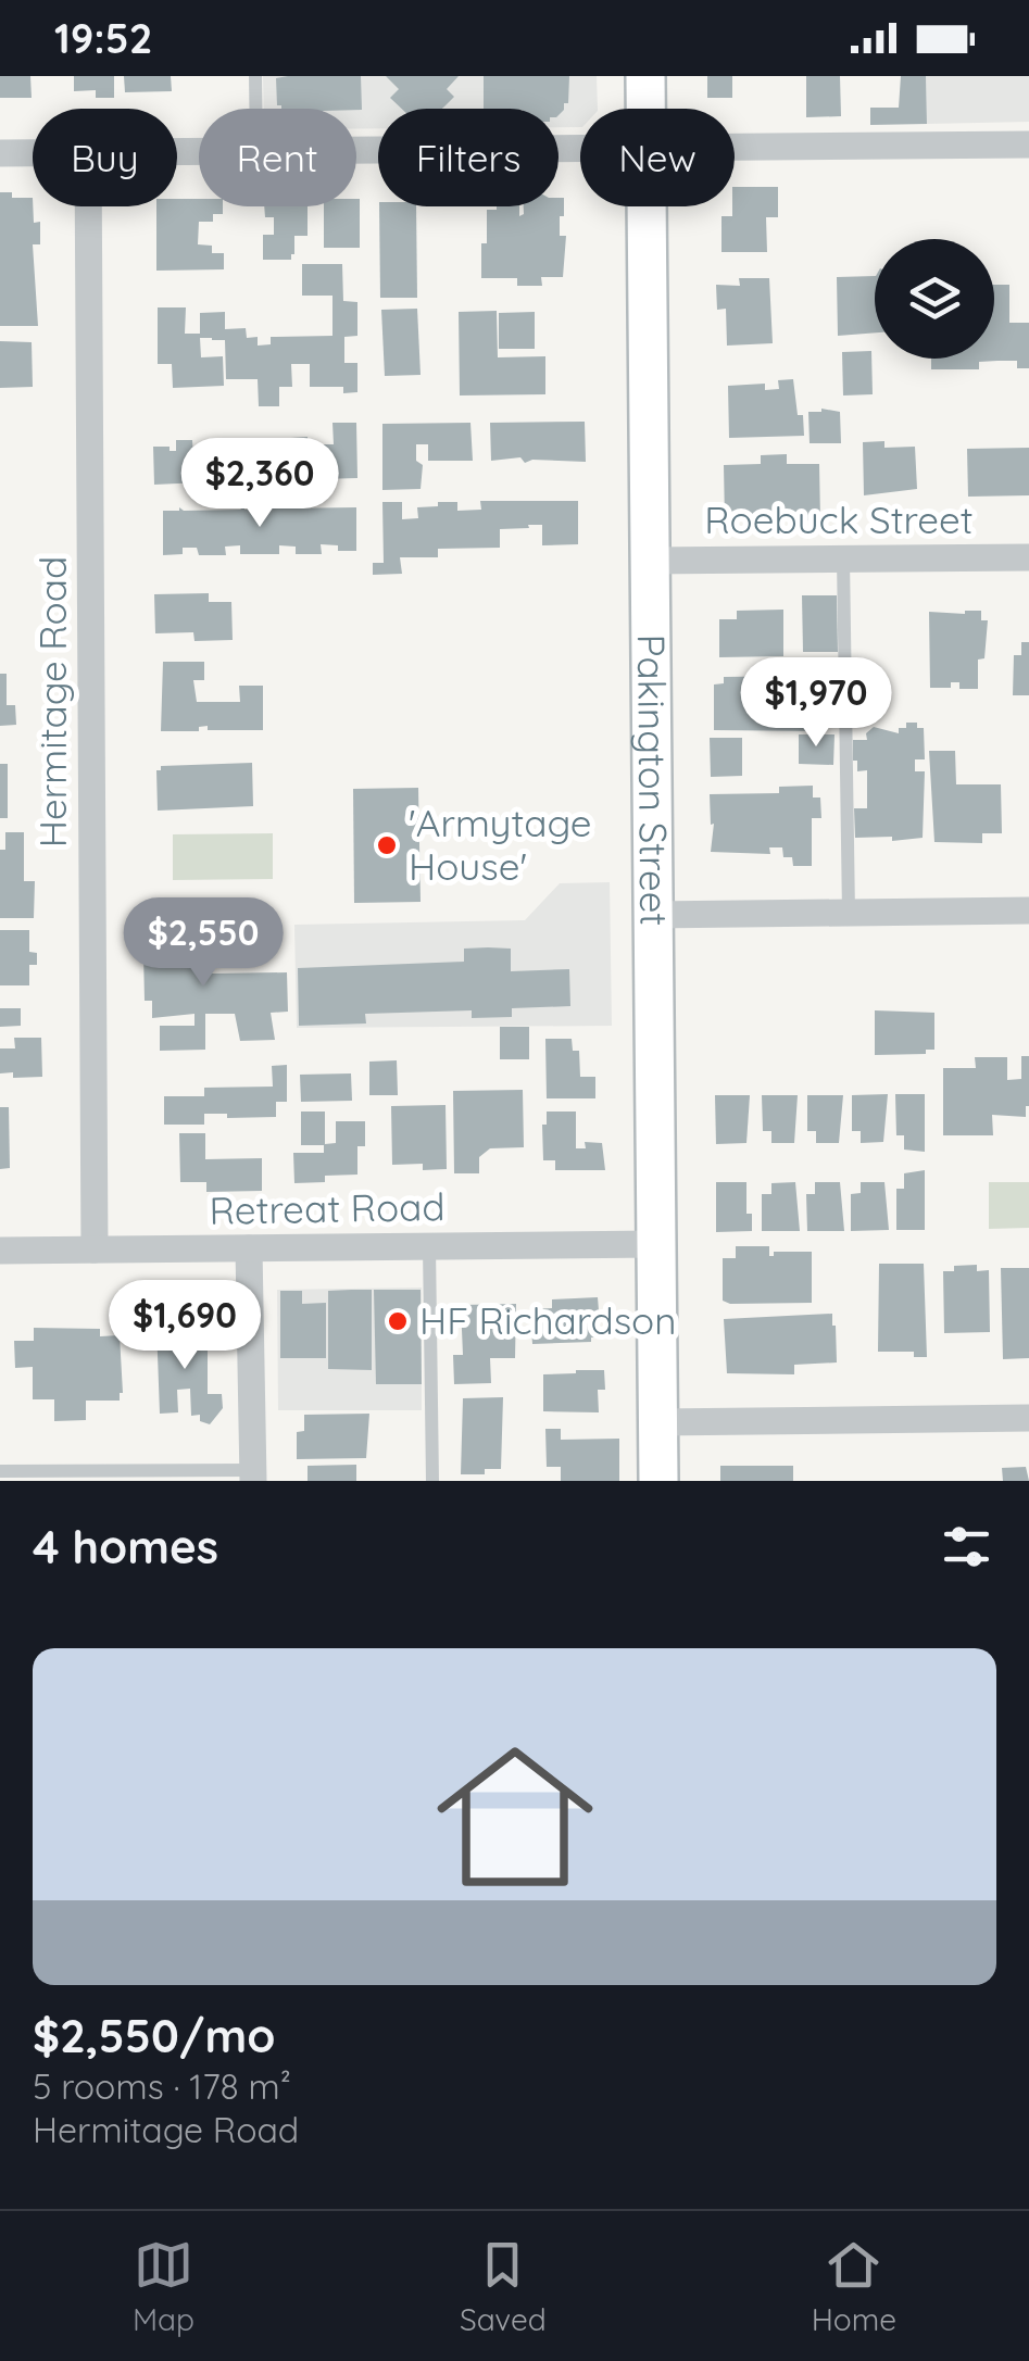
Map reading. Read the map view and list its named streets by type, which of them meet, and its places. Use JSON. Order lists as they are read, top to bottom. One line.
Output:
{"streets":{"street":["Roebuck Street","Hermitage Road","Pakington Street","Retreat Road"]},"crossings":[["Roebuck Street","Pakington Street"],["Hermitage Road","Retreat Road"],["Pakington Street","Retreat Road"]],"places":["'Armytage House'","HF Richardson"],"page":{"status":"19:52","chip":["Buy","Rent","Filters","New"],"price":["$2,360","$1,970","$2,550","$1,690"],"heading":"4 homes","list":[{"name":"$2,550/mo","note":"5 rooms · 178 m² · Hermitage Road"}],"tabs":["Map","Saved","Home"]}}
